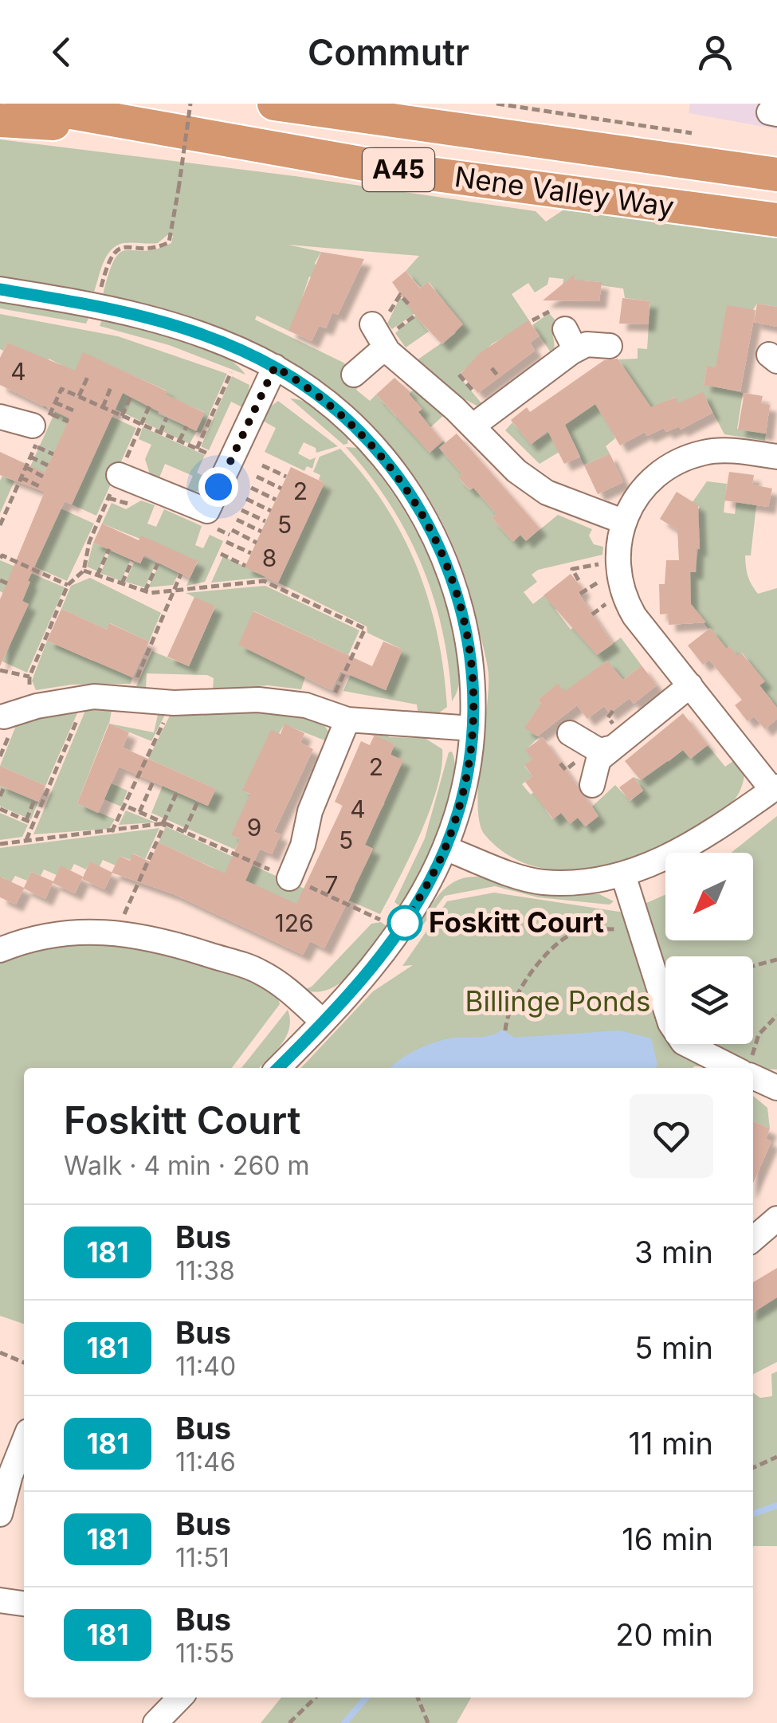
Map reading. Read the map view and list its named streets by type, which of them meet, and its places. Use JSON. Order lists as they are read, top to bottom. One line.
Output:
{"streets":{"highway":["A45","Nene Valley Way"]},"parks":["Billinge Ponds"],"places":["Foskitt Court"],"lines":["bus line 181"],"house_numbers":["4","2","5","8","2","4","9","5","7","126"],"north":"bottom left","page":{"header":"Commutr","heading":["Foskitt Court","Walk · 4 min · 260 m"],"list":[{"mark":"181","name":"Bus","note":"11:38","value":"3 min"},{"mark":"181","name":"Bus","note":"11:40","value":"5 min"},{"mark":"181","name":"Bus","note":"11:46","value":"11 min"},{"mark":"181","name":"Bus","note":"11:51","value":"16 min"},{"mark":"181","name":"Bus","note":"11:55","value":"20 min"}]}}
